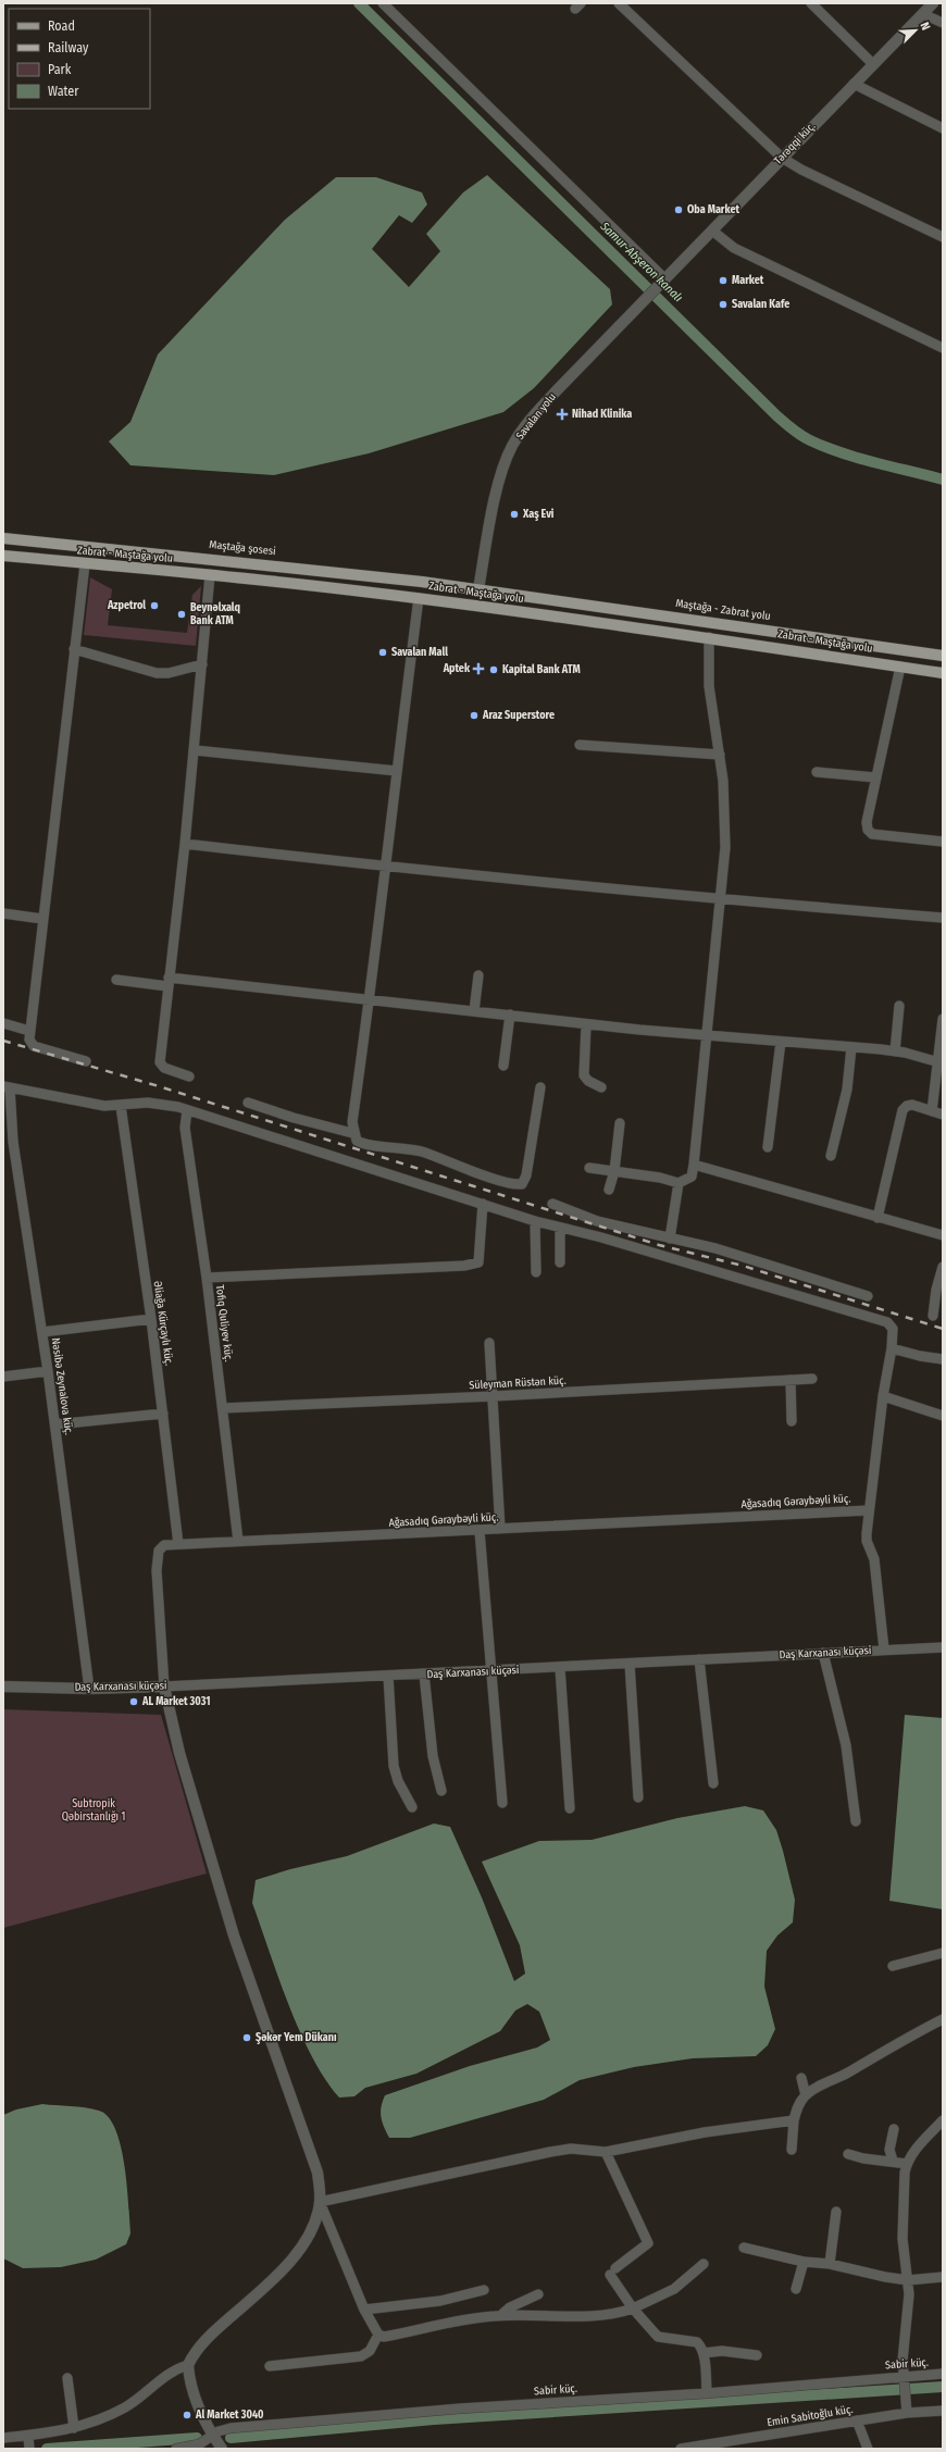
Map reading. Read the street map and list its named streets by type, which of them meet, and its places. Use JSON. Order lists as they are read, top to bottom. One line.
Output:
{"streets":{"main road":["Maştağa şosesi","Zabrat - Maştağa yolu","Maştağa - Zabrat yolu"],"street":["Tərəqqi küç.","Savalan yolu","Əliağa Kürçaylı küç.","Tofiq Quliyev küç.","Süleyman Rüstən küç.","Nəsibə Zeynalova küç.","Ağasadıq Gəraybəyli küç.","Daş Karxanası küçəsi","Sabir küç.","Emin Sabitoğlu küç."]},"crossings":[["Tərəqqi küç.","Savalan yolu"],["Savalan yolu","Maştağa şosesi"],["Maştağa şosesi","Maştağa - Zabrat yolu"],["Əliağa Kürçaylı küç.","Ağasadıq Gəraybəyli küç."],["Tofiq Quliyev küç.","Süleyman Rüstən küç."],["Tofiq Quliyev küç.","Ağasadıq Gəraybəyli küç."],["Nəsibə Zeynalova küç.","Daş Karxanası küçəsi"],["Ağasadıq Gəraybəyli küç.","Daş Karxanası küçəsi"]],"water":["Samur-Abşeron kanalı"],"parks":["Subtropik Qəbirstanlığı 1"],"places":{"other":["Oba Market","Market","Savalan Kafe","Xaş Evi","Azpetrol","Beynəlxalq Bank ATM","Savalan Mall","Kapital Bank ATM","Araz Superstore","AL Market 3031","Şəkər Yem Dükanı","Al Market 3040"],"health":["Nihad Klinika","Aptek"]},"legend":["Road","Railway","Park","Water"],"north":"top right"}
